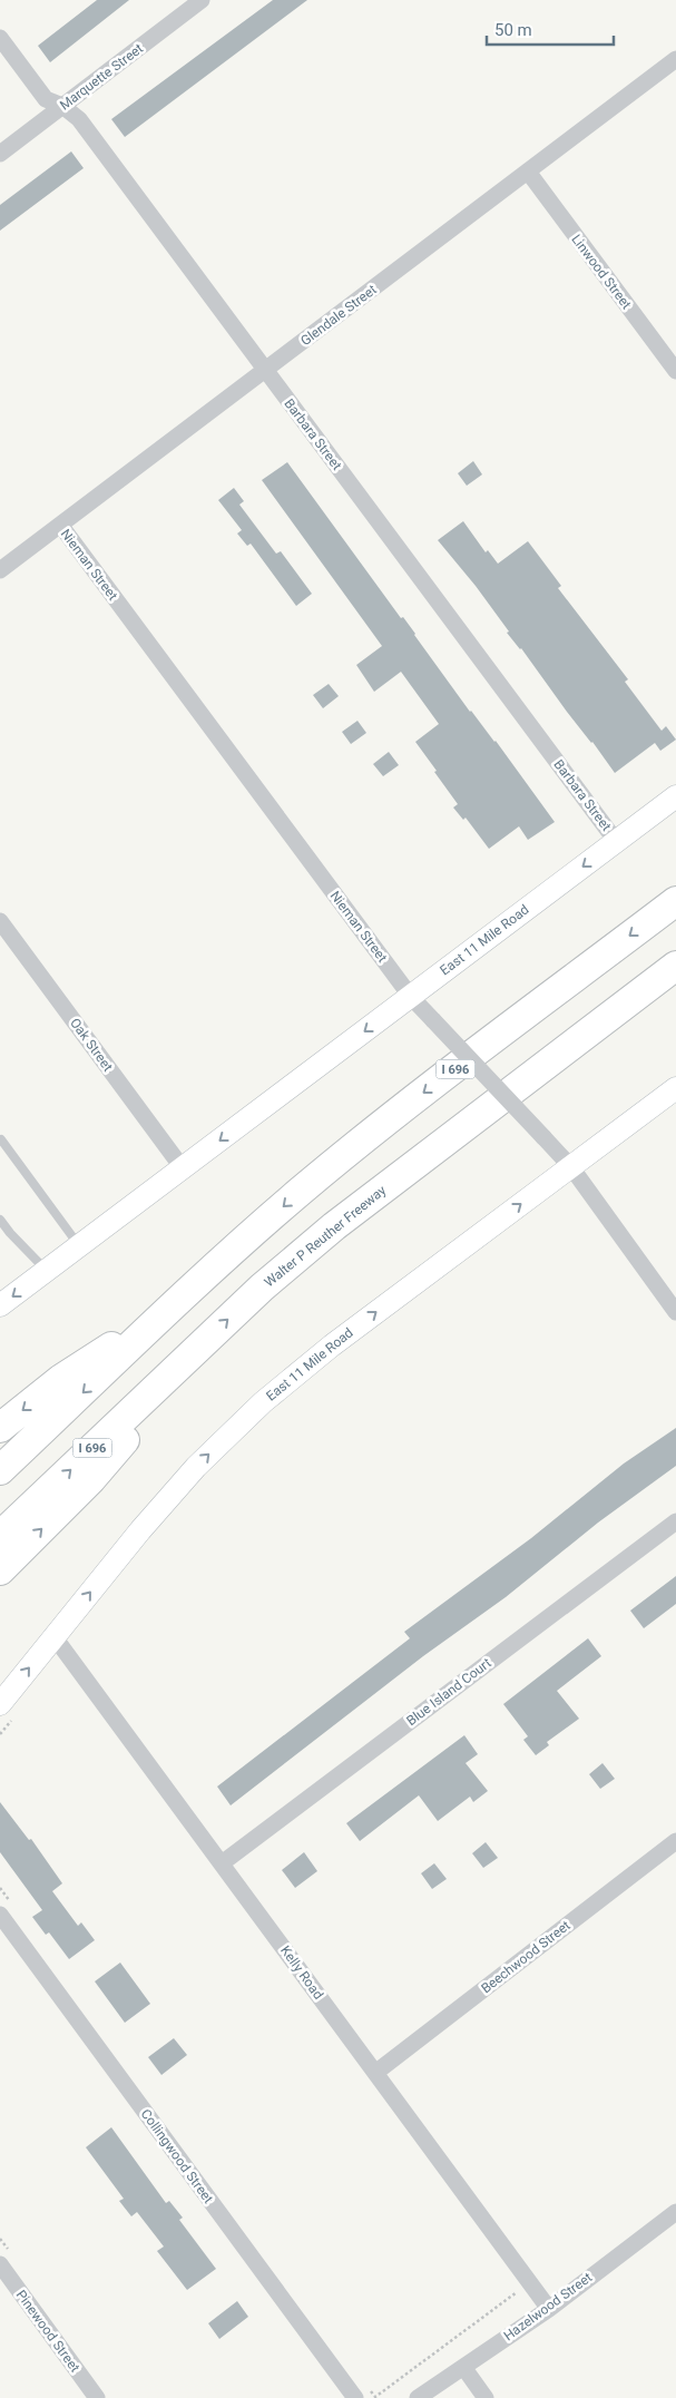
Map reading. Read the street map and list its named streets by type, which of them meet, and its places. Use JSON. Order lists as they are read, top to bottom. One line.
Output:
{"streets":{"highway":["I 696","Walter P Reuther Freeway"],"main road":["East 11 Mile Road"],"street":["Marquette Street","Linwood Street","Glendale Street","Barbara Street","Nieman Street","Oak Street","Blue Island Court","Beechwood Street","Kelly Road","Collingwood Street","Hazelwood Street","Pinewood Street"]},"crossings":[["Marquette Street","Barbara Street"],["Linwood Street","Glendale Street"],["Glendale Street","Barbara Street"],["Glendale Street","Nieman Street"],["Barbara Street","East 11 Mile Road"],["Nieman Street","East 11 Mile Road"],["East 11 Mile Road","Oak Street"],["East 11 Mile Road","Kelly Road"],["Blue Island Court","Kelly Road"],["Beechwood Street","Kelly Road"],["Kelly Road","Hazelwood Street"]],"scale_bar":"50 m"}
